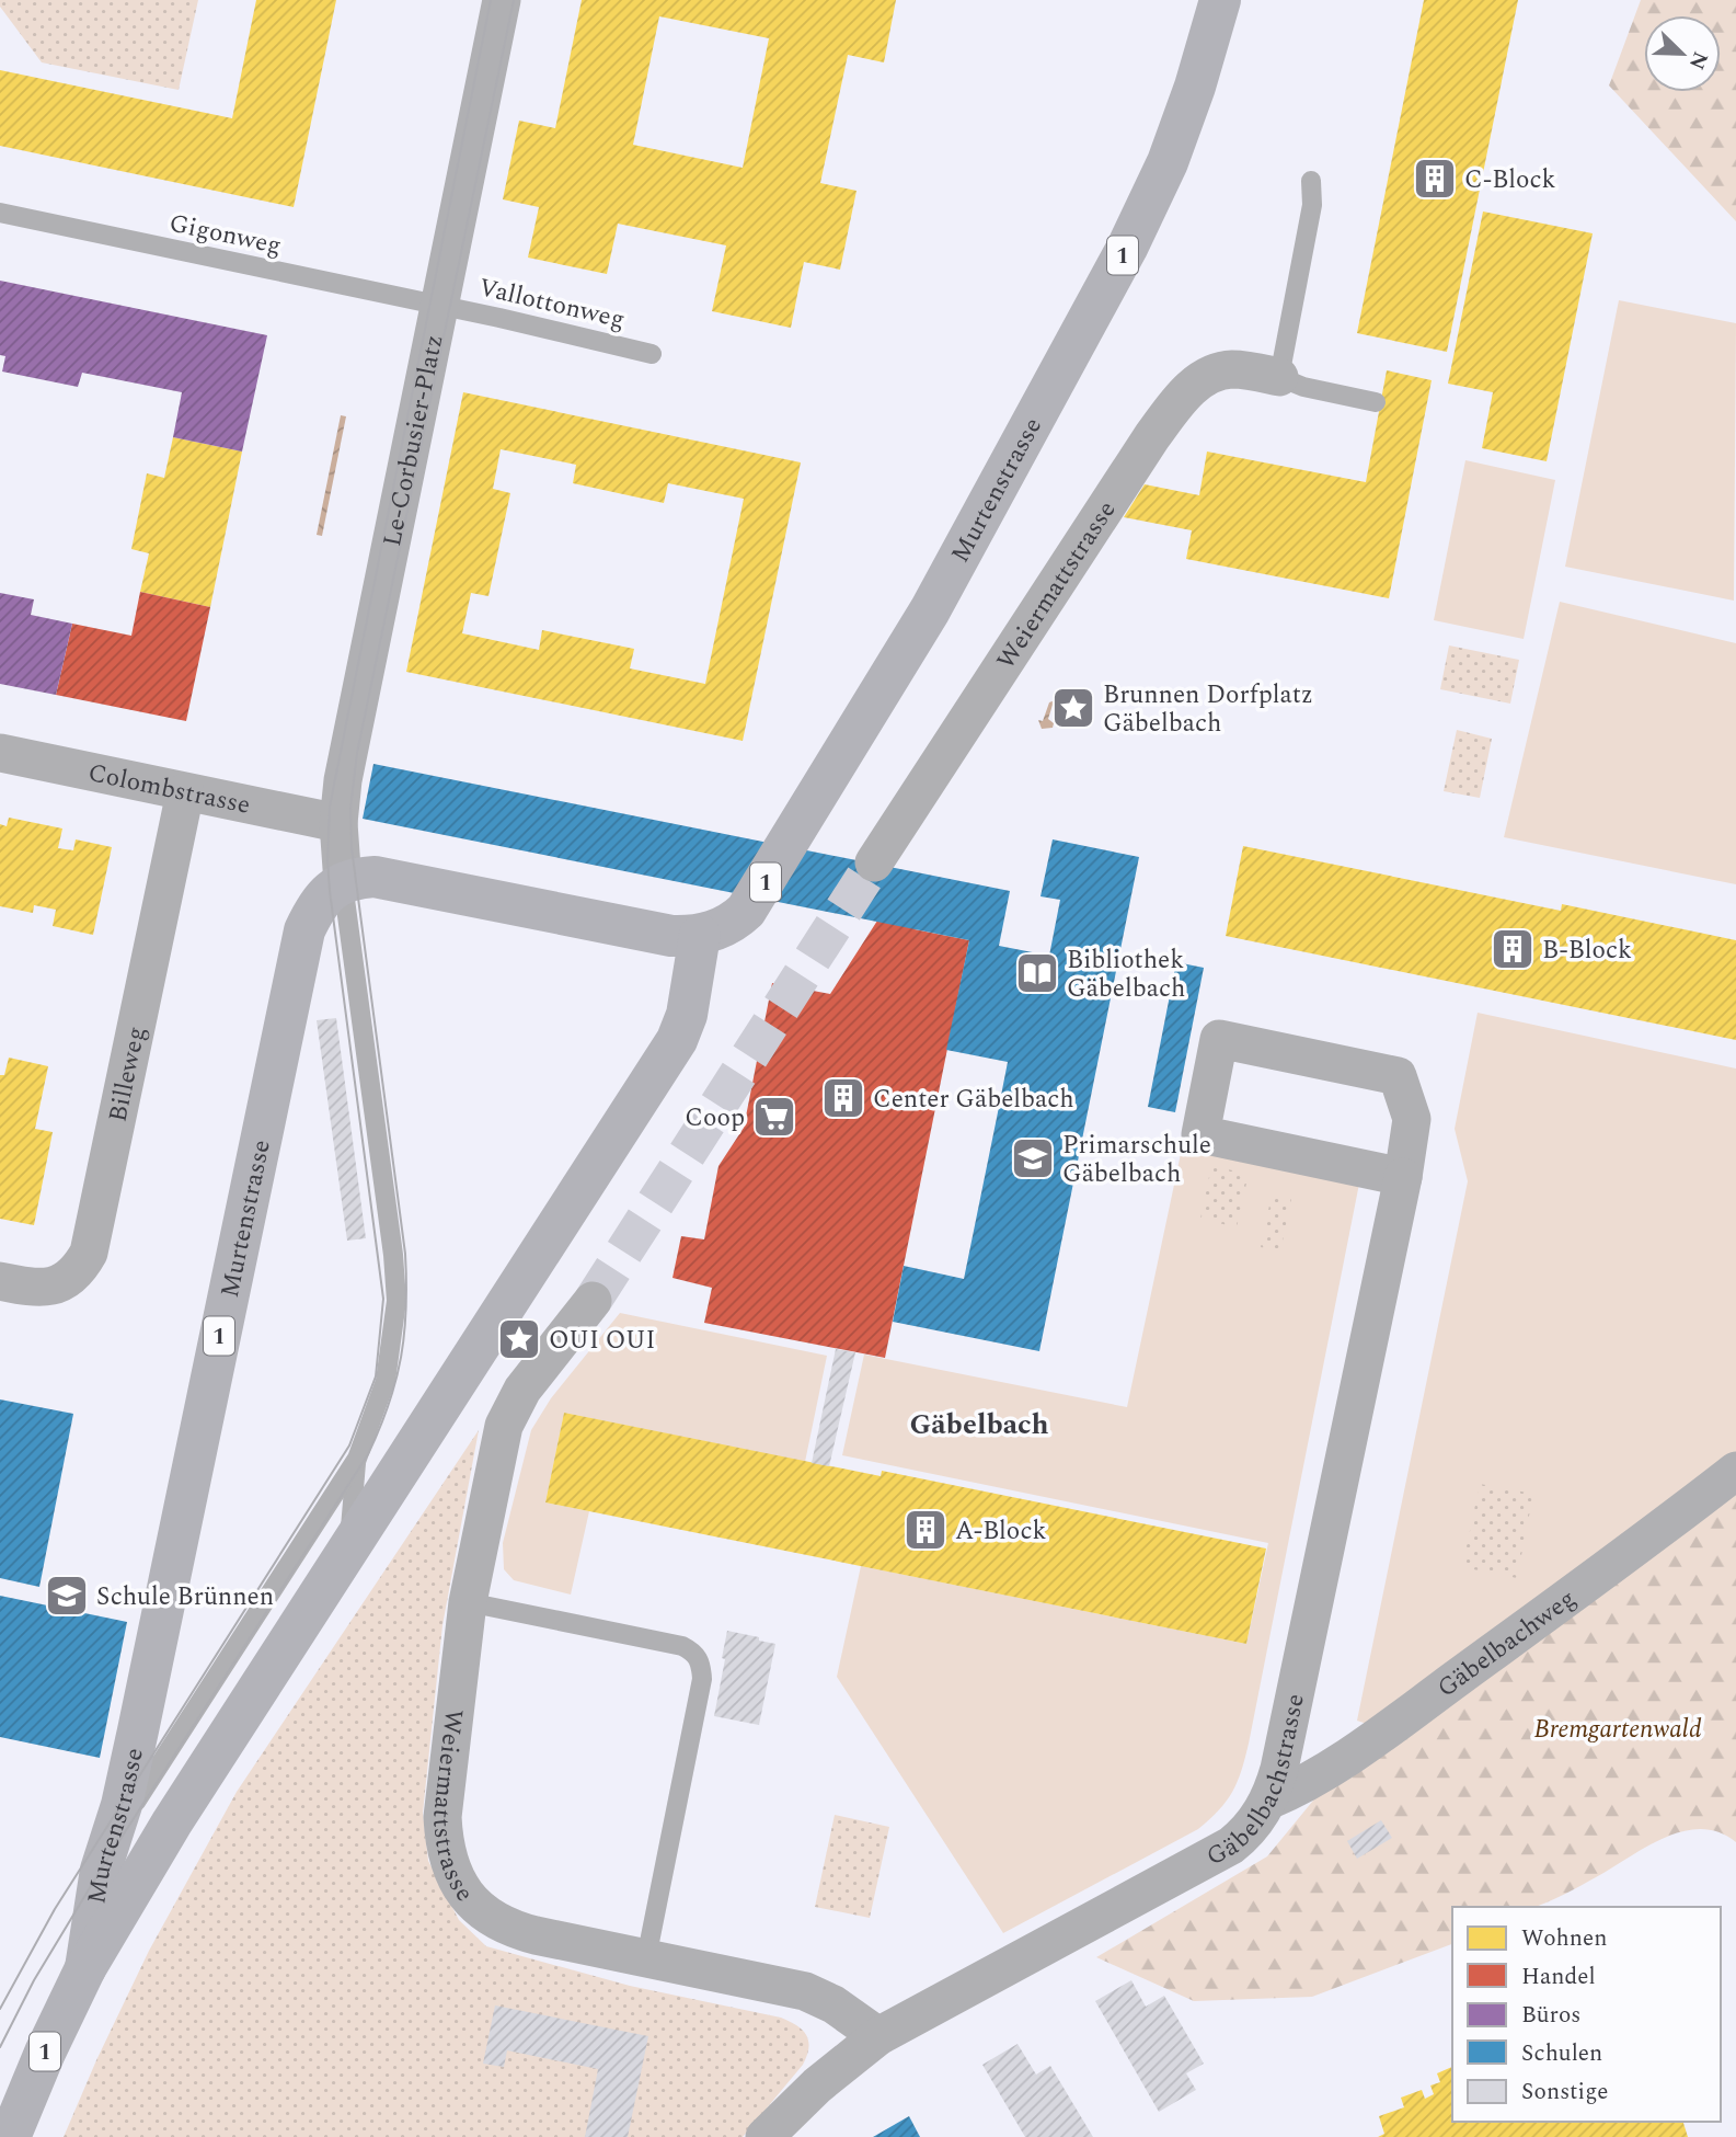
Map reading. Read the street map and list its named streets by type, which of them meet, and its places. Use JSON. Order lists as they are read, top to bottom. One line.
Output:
{"streets":{"main road":["1","Murtenstrasse"],"street":["Le-Corbusier-Platz","Weiermattstrasse","Colombstrasse","Billeweg","Gäbelbachweg","Gäbelbachstrasse"],"lane":["Gigonweg","Vallottonweg"]},"crossings":[["Gigonweg","Vallottonweg"],["Gigonweg","Le-Corbusier-Platz"],["Vallottonweg","Le-Corbusier-Platz"],["Le-Corbusier-Platz","Murtenstrasse"],["Le-Corbusier-Platz","Colombstrasse"],["Weiermattstrasse","Gäbelbachstrasse"],["Colombstrasse","Billeweg"],["Gäbelbachweg","Gäbelbachstrasse"]],"districts":["Gäbelbach"],"parks":["Bremgartenwald"],"places":{"building":["C-Block","B-Block","Center Gäbelbach","A-Block"],"place":["Brunnen Dorfplatz Gäbelbach","OUI OUI"],"library":["Bibliothek Gäbelbach"],"supermarket":["Coop"],"school or university":["Primarschule Gäbelbach","Schule Brünnen"]},"legend":["Wohnen","Handel","Büros","Schulen","Sonstige"],"north":"bottom right"}
